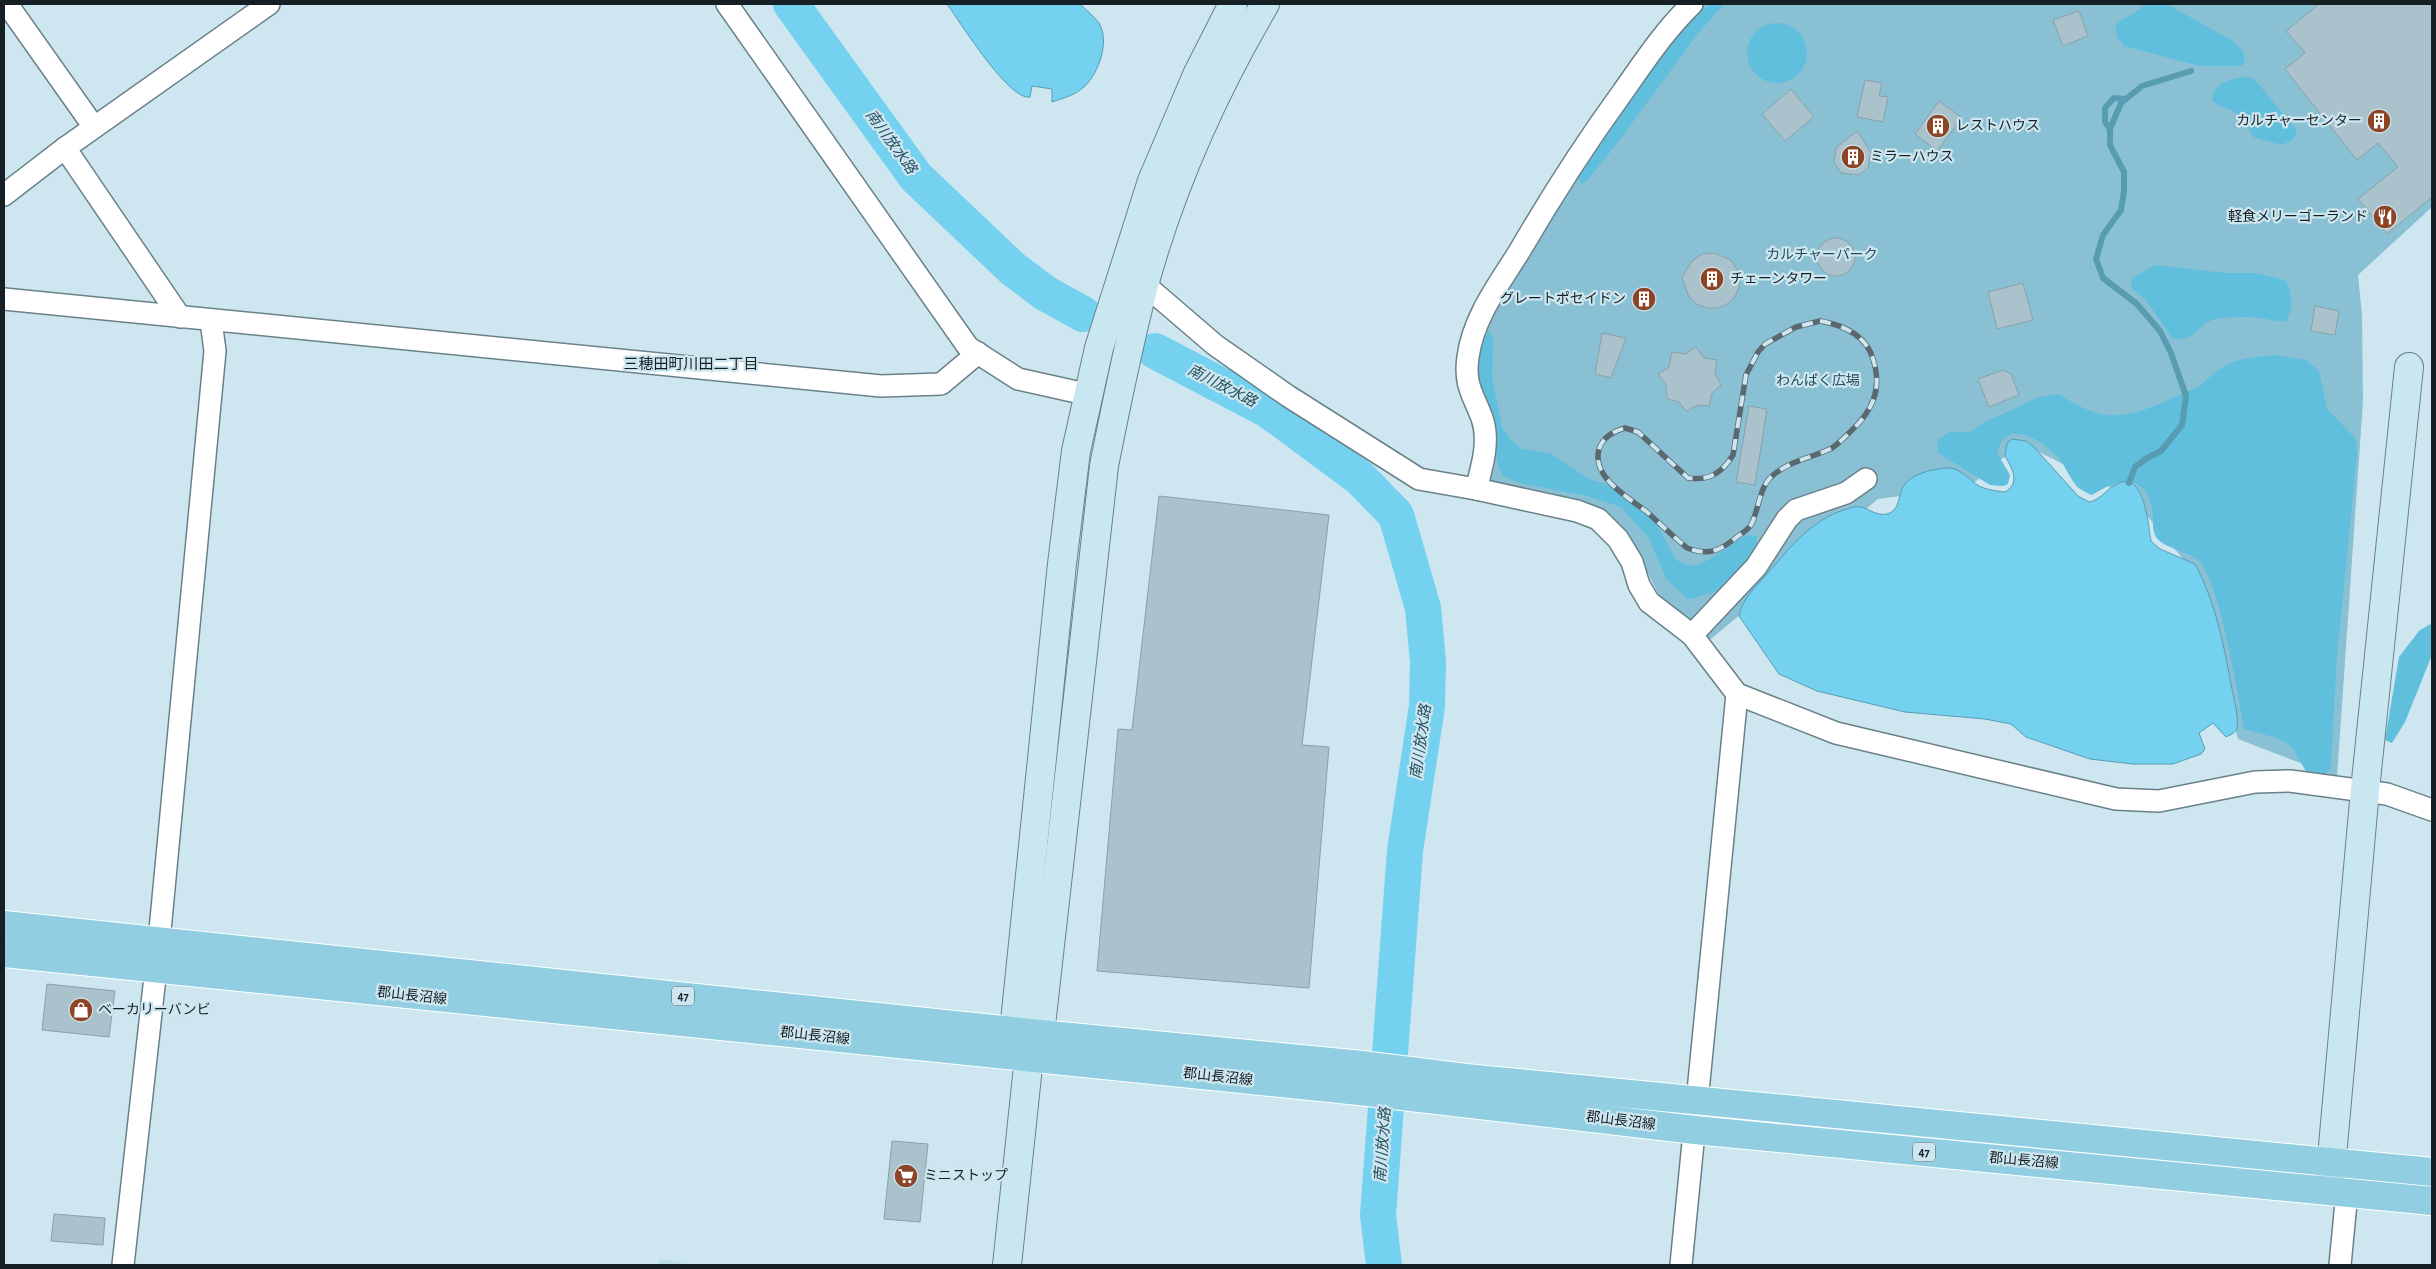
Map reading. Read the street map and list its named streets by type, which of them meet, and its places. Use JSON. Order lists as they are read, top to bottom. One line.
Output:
{"streets":{"main road":["郡山長沼線","47"]},"districts":["三穂田町川田二丁目"],"water":["南川放水路"],"parks":["カルチャーパーク","わんぱく広場"],"places":{"building":["カルチャーセンター","レストハウス","ミラーハウス","チェーンタワー","グレートポセイドン"],"restaurant":["軽食メリーゴーランド"],"shop":["ベーカリーバンビ"],"supermarket":["ミニストップ"]}}
